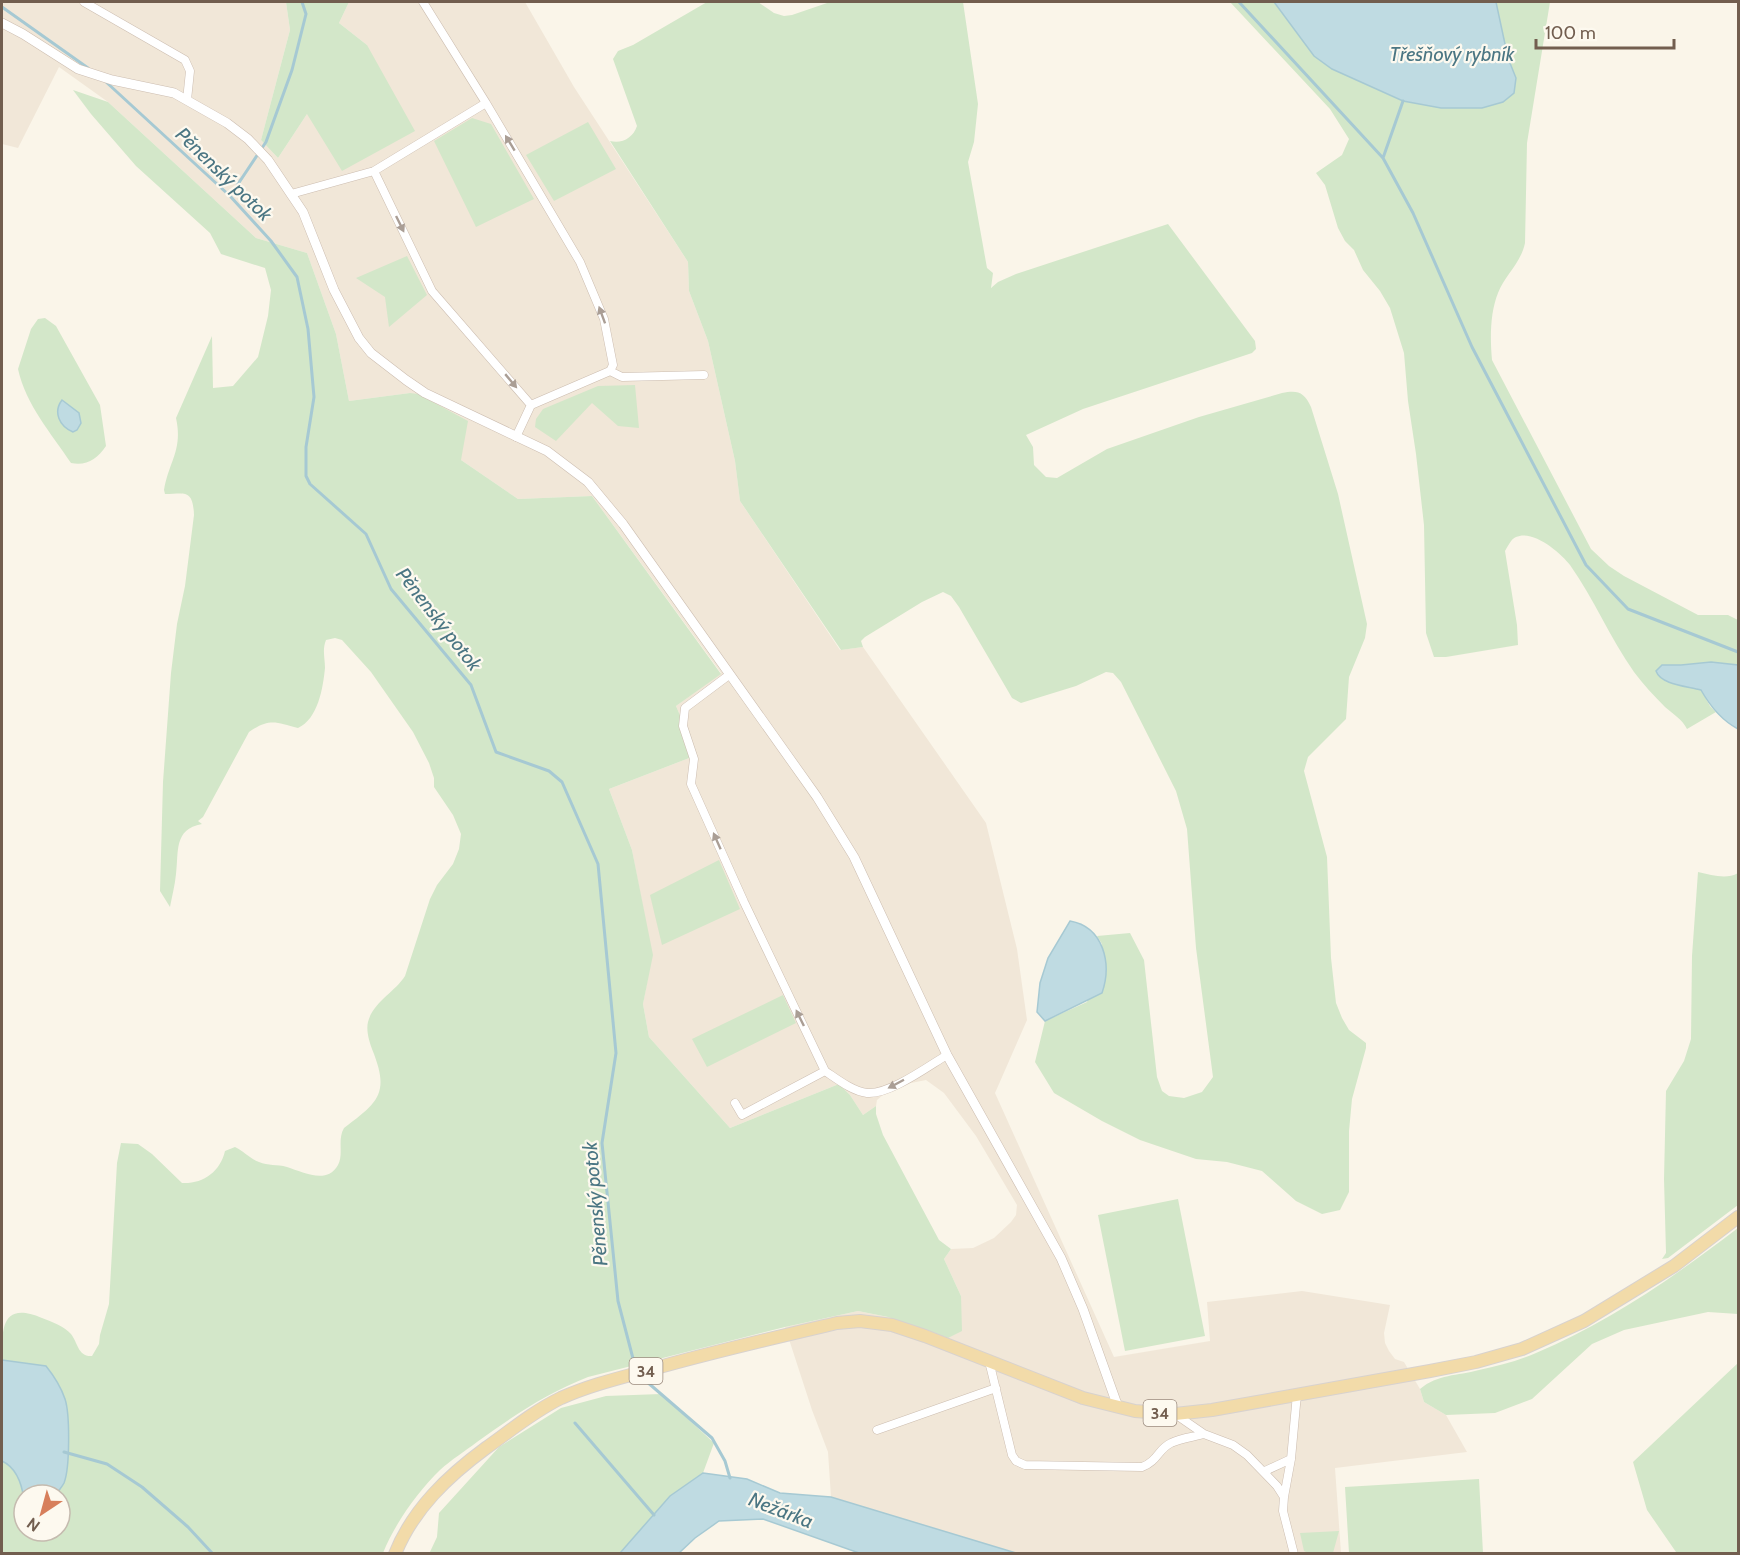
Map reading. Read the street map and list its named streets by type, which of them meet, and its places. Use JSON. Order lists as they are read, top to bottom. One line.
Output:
{"streets":{"main road":["34"]},"water":["Třešňový rybník","Pěnenský potok","Nežárka"],"scale_bar":"100 m","north":"bottom left"}
